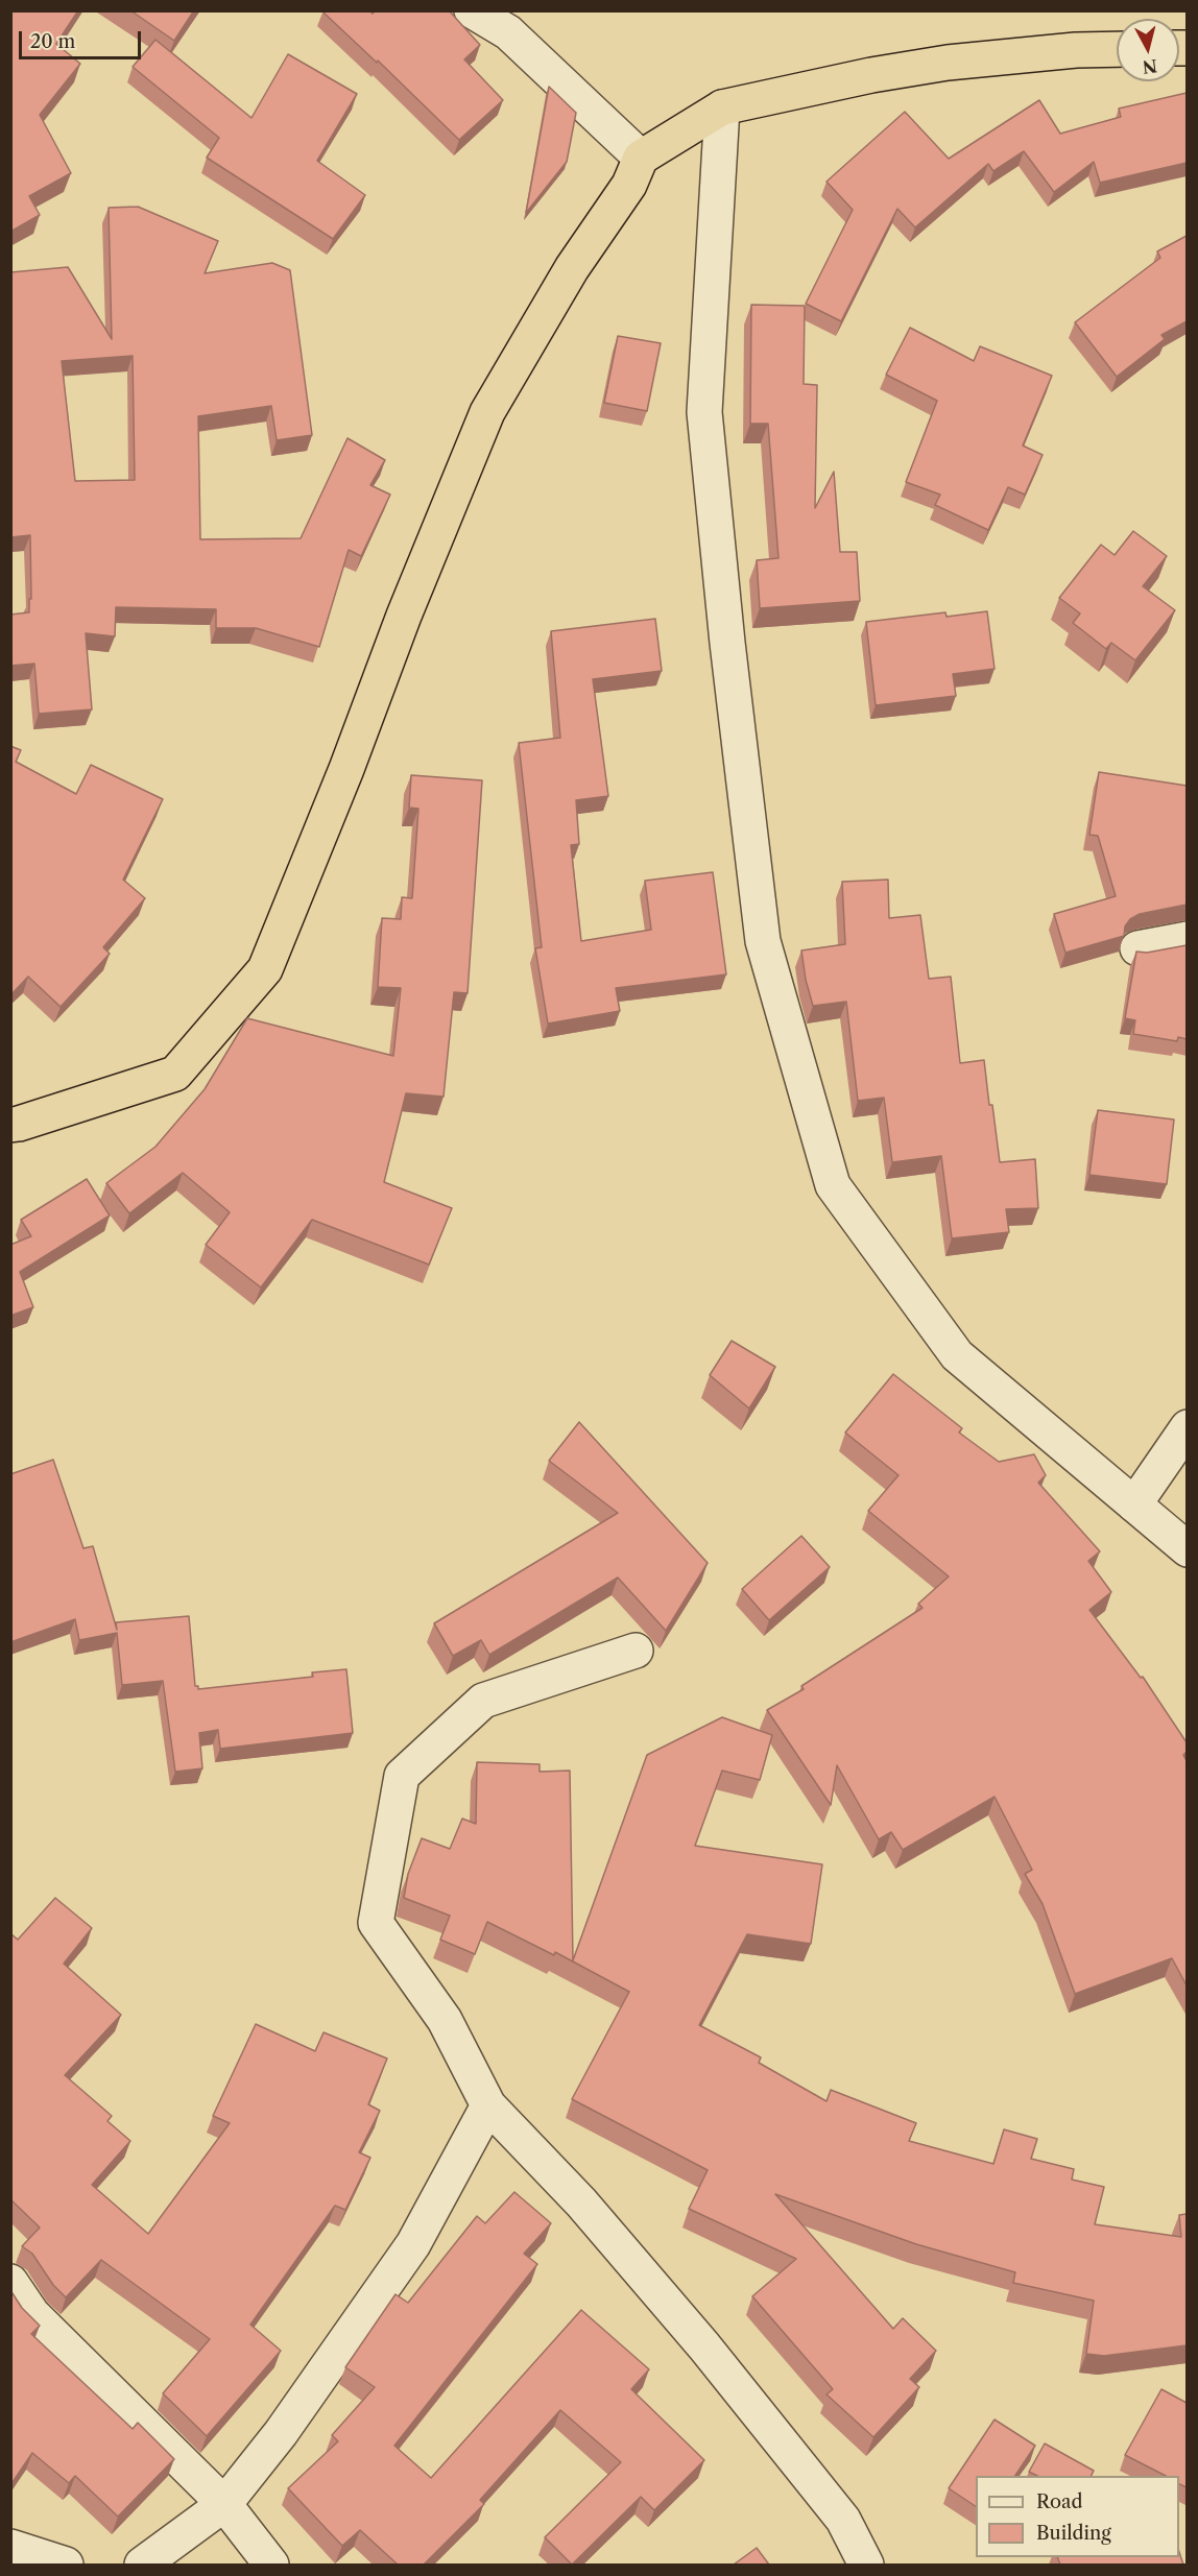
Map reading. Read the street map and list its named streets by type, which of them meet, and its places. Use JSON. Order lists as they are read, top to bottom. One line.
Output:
{"legend":["Road","Building"],"scale_bar":"20 m","north":"bottom"}
